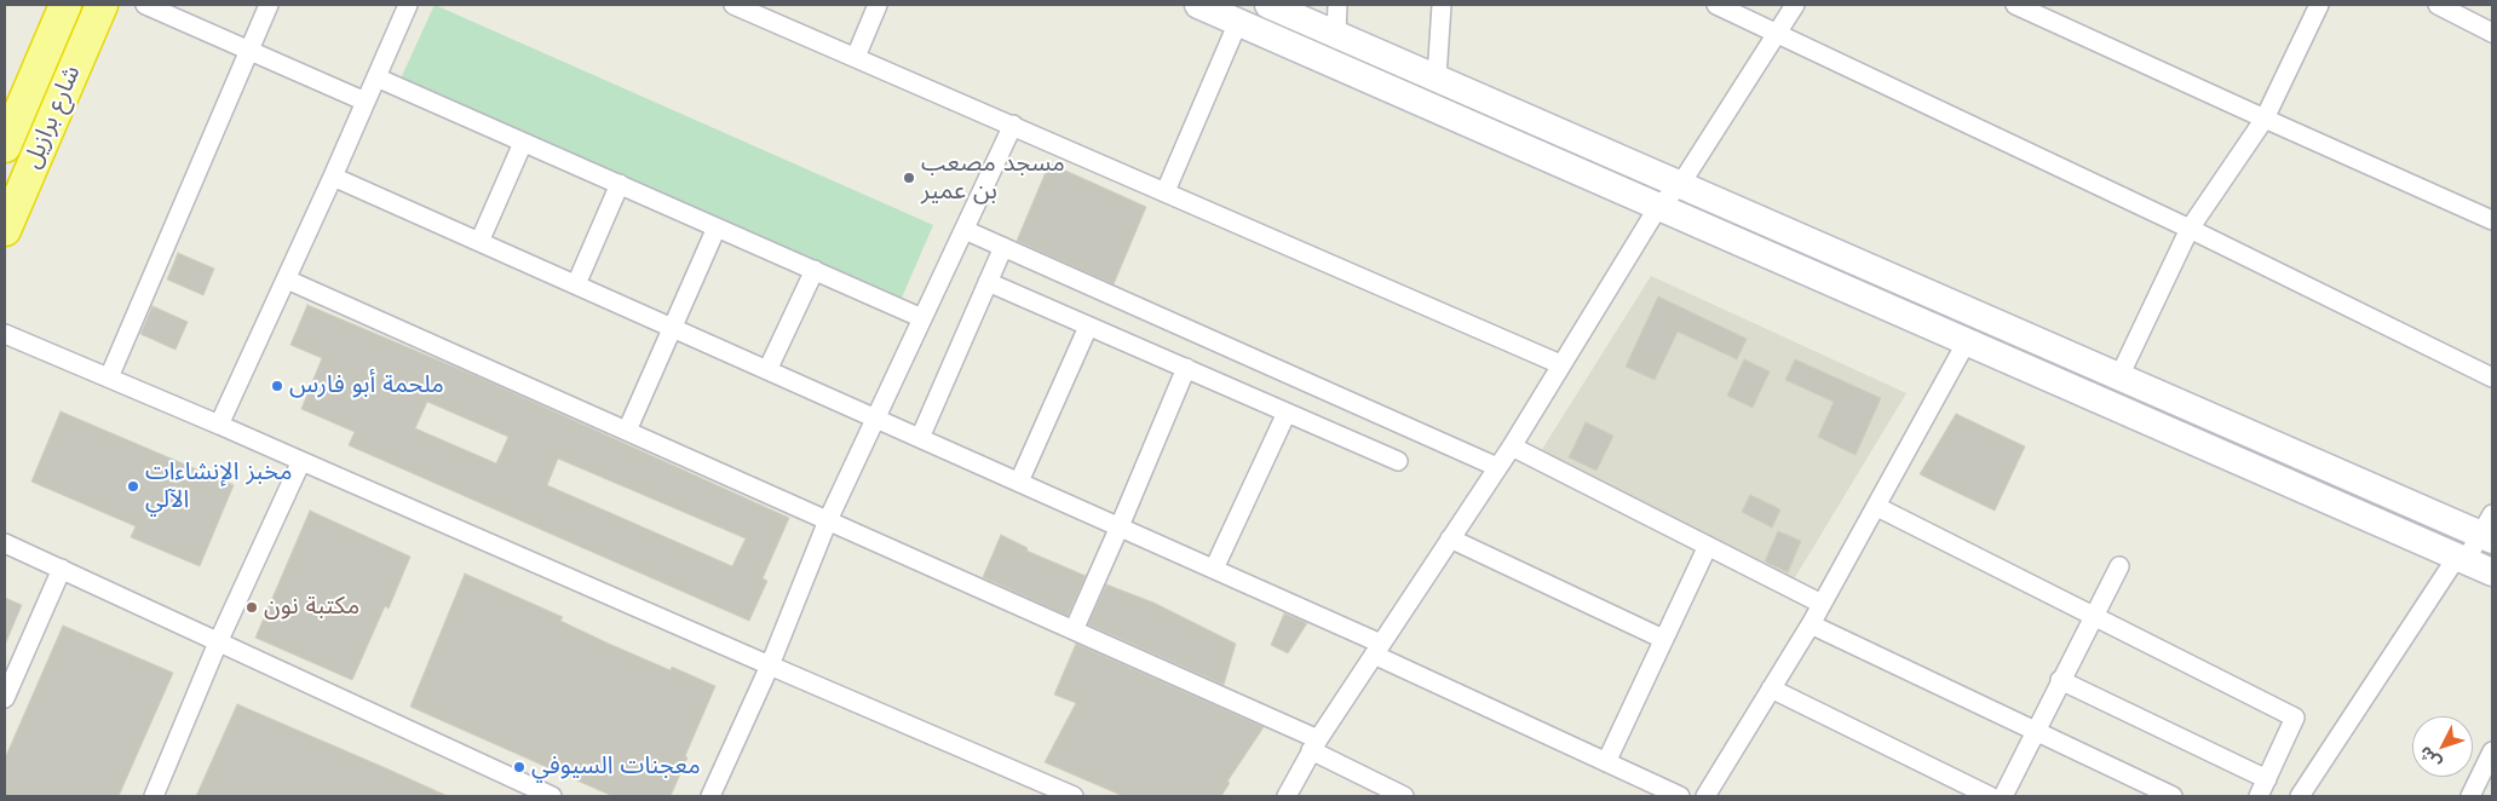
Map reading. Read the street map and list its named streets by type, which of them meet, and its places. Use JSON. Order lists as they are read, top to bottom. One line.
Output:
{"streets":{"highway":["شارع برازيل"]},"places":["مسجد مصعب بن عمير","ملحمة أبو فارس","مخبز الإنشاءات الآلي","مكتبة نون","معجنات السيوفي"],"north":"bottom left"}
